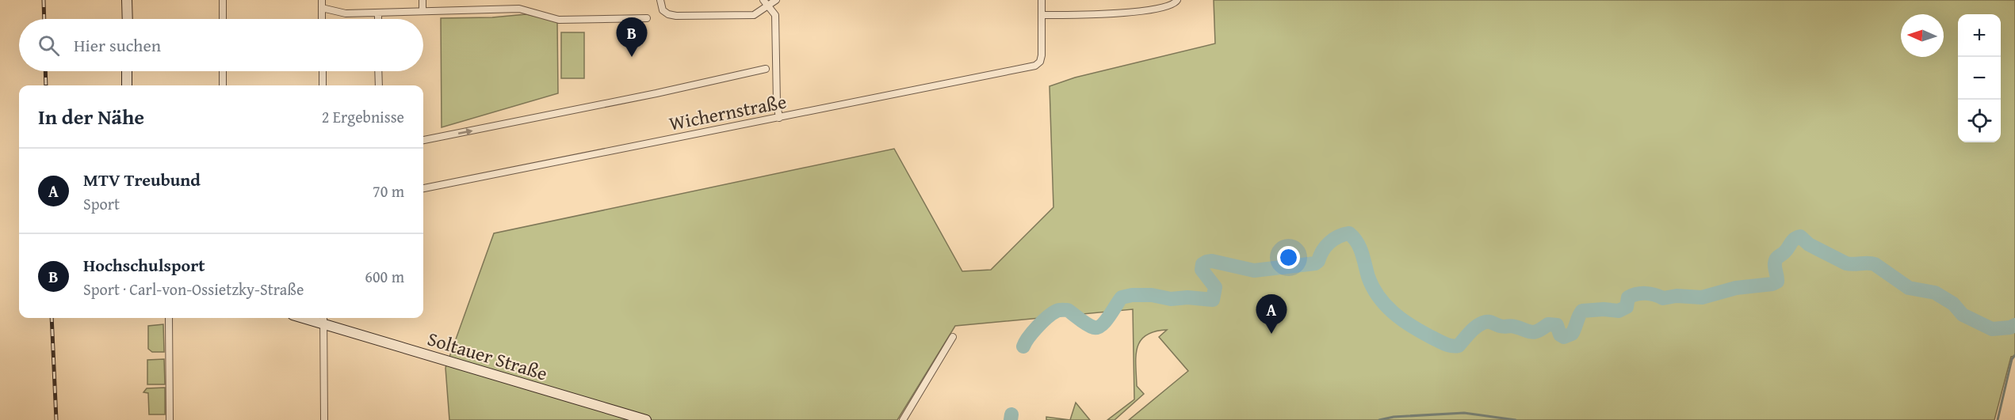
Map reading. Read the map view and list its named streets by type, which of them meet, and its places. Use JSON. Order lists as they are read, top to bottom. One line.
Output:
{"streets":{"street":["Wichernstraße","Soltauer Straße"]},"north":"left","page":{"map_buttons":["+","−"],"pins":["B","A"],"search":"Hier suchen","heading":["In der Nähe","2 Ergebnisse"],"list":[{"mark":"A","name":"MTV Treubund","note":"Sport","value":"70 m"},{"mark":"B","name":"Hochschulsport","note":"Sport · Carl-von-Ossietzky-Straße","value":"600 m"}]}}
